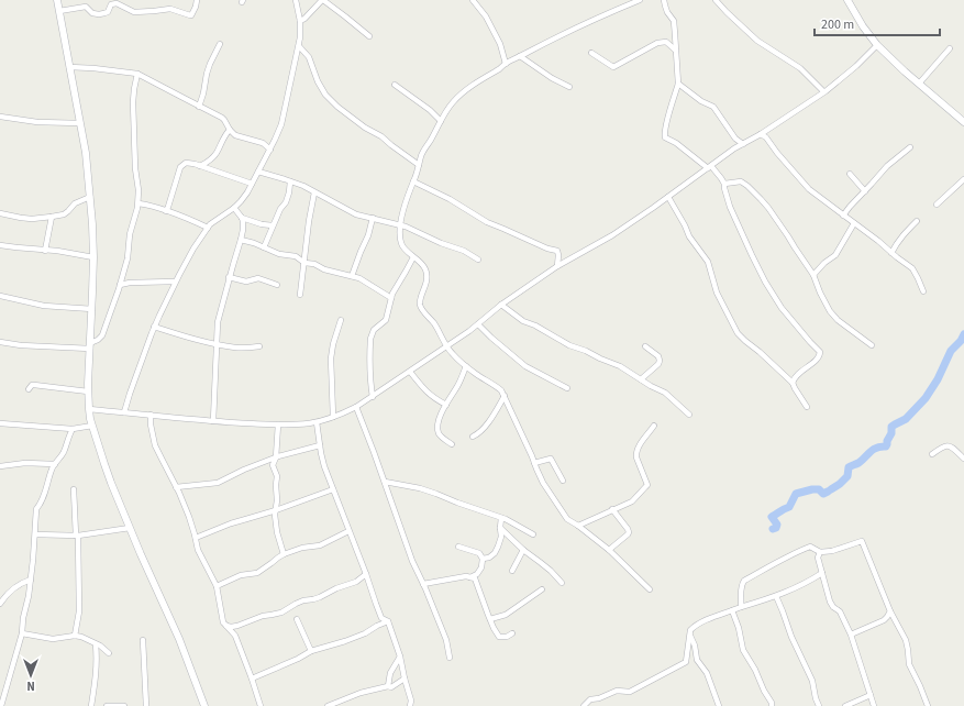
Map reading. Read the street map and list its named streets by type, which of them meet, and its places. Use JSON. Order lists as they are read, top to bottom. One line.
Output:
{"scale_bar":"200 m","north":"bottom"}
